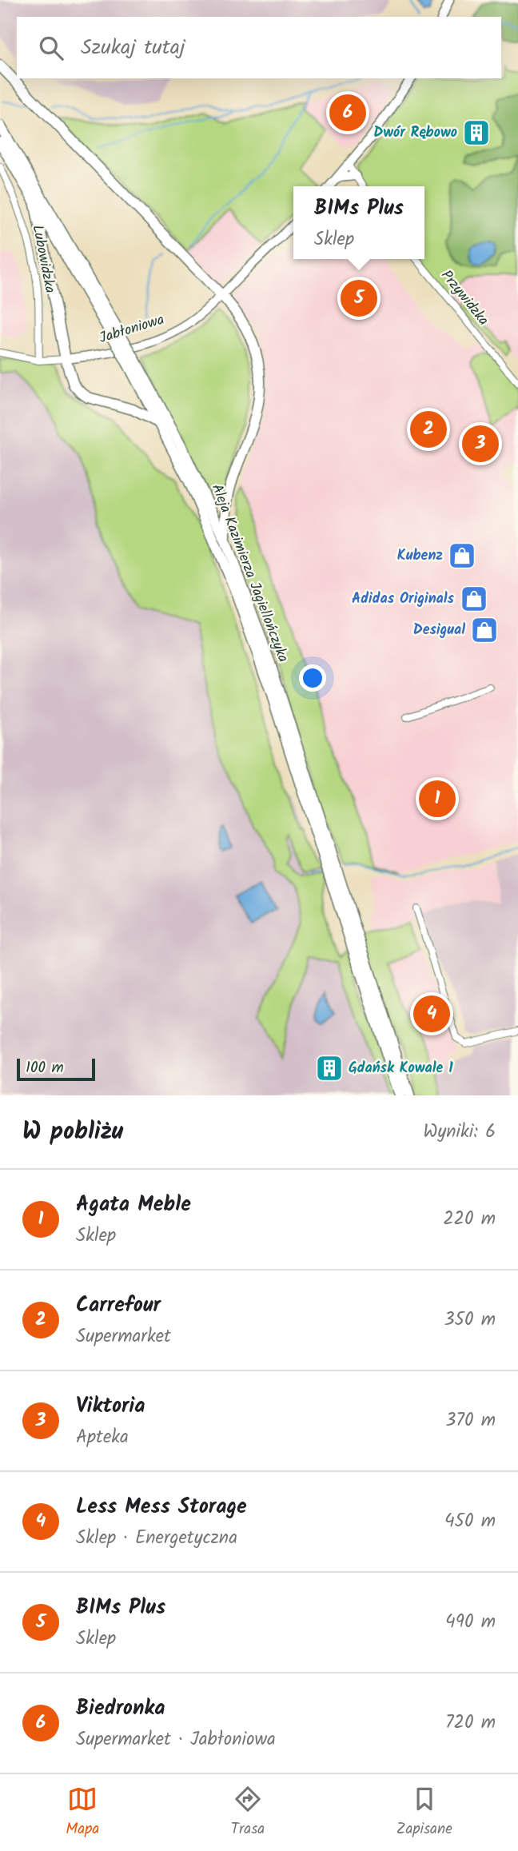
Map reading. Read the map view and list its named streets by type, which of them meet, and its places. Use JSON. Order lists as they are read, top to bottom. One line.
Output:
{"streets":{"highway":["Aleja Kazimierza Jagiellończyka"],"main road":["Jabłoniowa"],"street":["Lubowidzka","Przywidzka"]},"crossings":[["Lubowidzka","Jabłoniowa"]],"places":{"building":["Dwór Rębowo","Gdańsk Kowale 1"],"shop":["Kubenz","Adidas Originals","Desigual"]},"scale_bar":"100 m","page":{"search":"Szukaj tutaj","pins":["6","5","2","3","1","4"],"popup":["BIMs Plus","Sklep"],"scale":"100 m","heading":["W pobliżu","Wyniki: 6"],"list":[{"mark":"1","name":"Agata Meble","note":"Sklep","value":"220 m"},{"mark":"2","name":"Carrefour","note":"Supermarket","value":"350 m"},{"mark":"3","name":"Viktoria","note":"Apteka","value":"370 m"},{"mark":"4","name":"Less Mess Storage","note":"Sklep · Energetyczna","value":"450 m"},{"mark":"5","name":"BIMs Plus","note":"Sklep","value":"490 m"},{"mark":"6","name":"Biedronka","note":"Supermarket · Jabłoniowa","value":"720 m"}],"nav":["Mapa","Trasa","Zapisane"]}}
